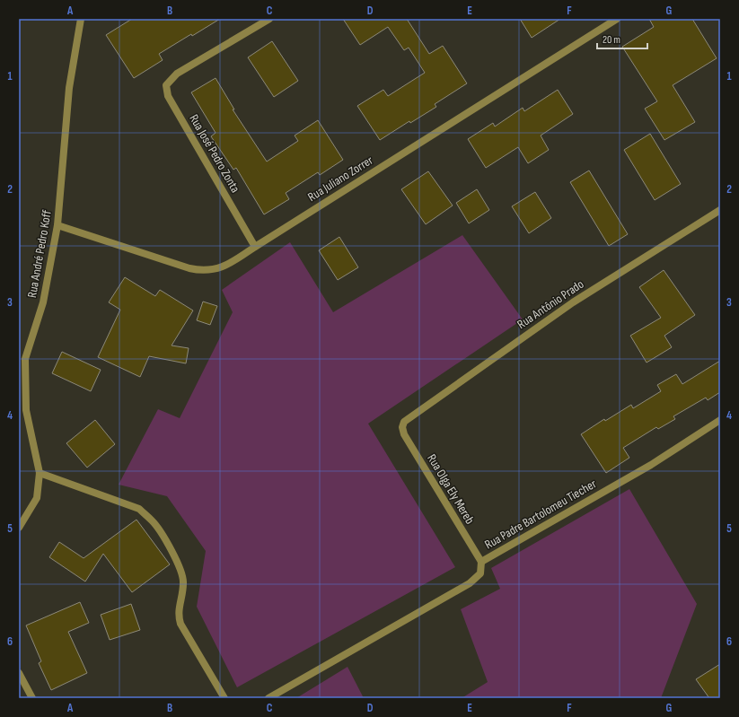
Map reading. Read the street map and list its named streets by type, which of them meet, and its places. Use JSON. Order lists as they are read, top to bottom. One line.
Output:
{"streets":{"street":["Rua José Pedro Zonta","Rua Juliano Zorrer","Rua André Pedro Koff","Rua Antônio Prado","Rua Olga Ely Mereb","Rua Padre Bartolomeu Tiecher"]},"crossings":[["Rua José Pedro Zonta","Rua Juliano Zorrer"],["Rua Juliano Zorrer","Rua André Pedro Koff"],["Rua Antônio Prado","Rua Olga Ely Mereb"],["Rua Olga Ely Mereb","Rua Padre Bartolomeu Tiecher"]],"scale_bar":"20 m","grid":{"columns":["A","B","C","D","E","F","G"],"rows":["1","2","3","4","5","6"]}}
